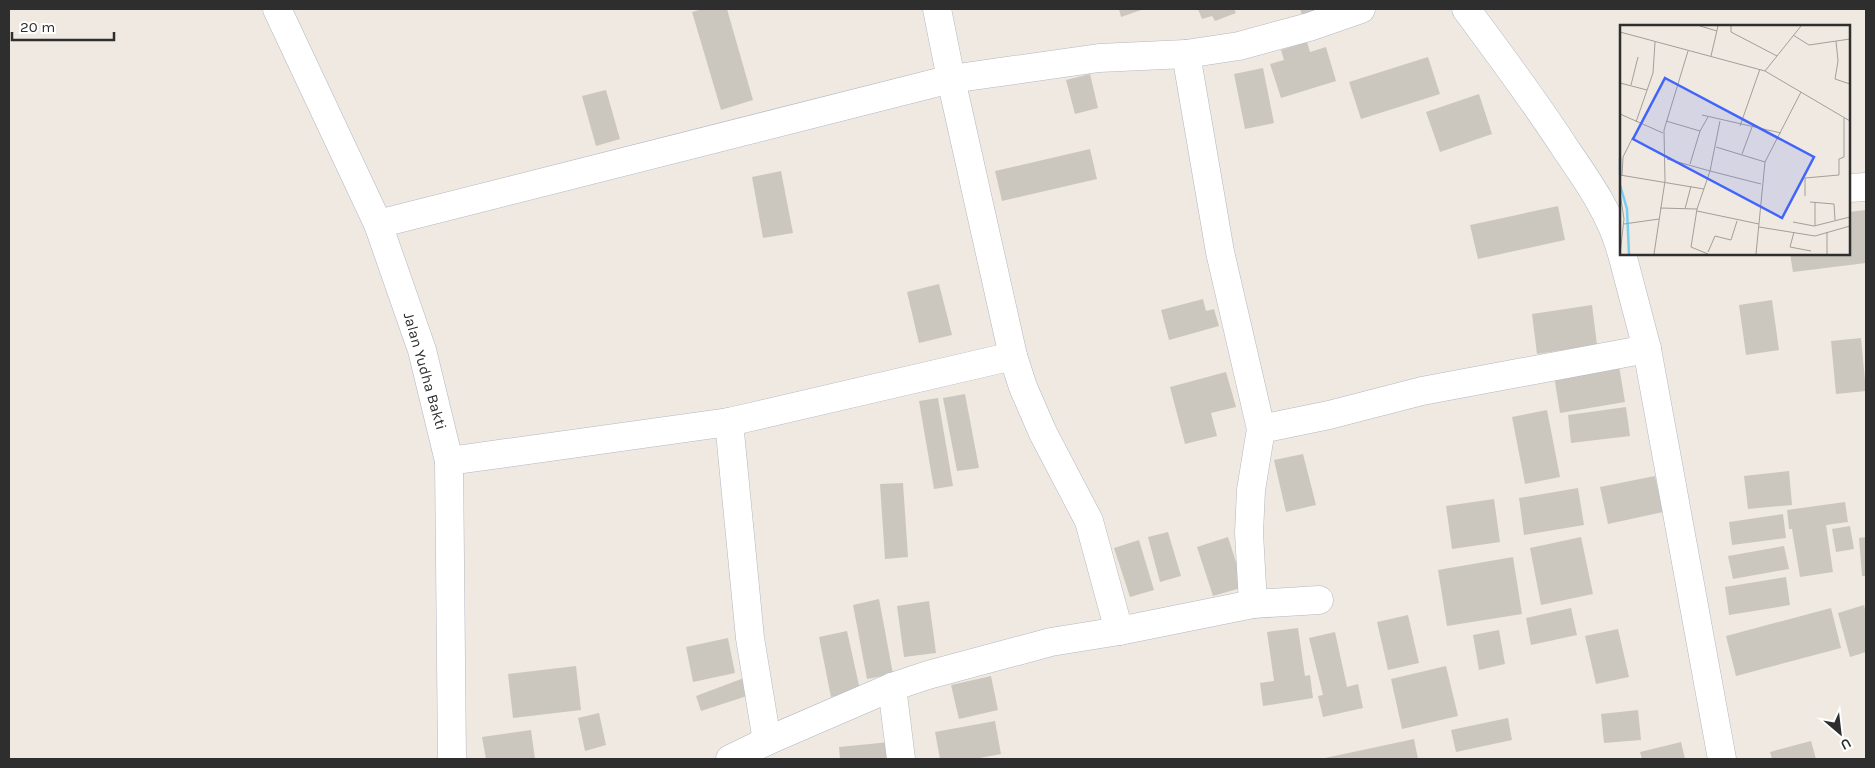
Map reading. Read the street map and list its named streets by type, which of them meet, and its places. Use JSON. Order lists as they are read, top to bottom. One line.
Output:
{"streets":{"street":["Jalan Yudha Bakti"]},"scale_bar":"20 m","north":"bottom right"}
